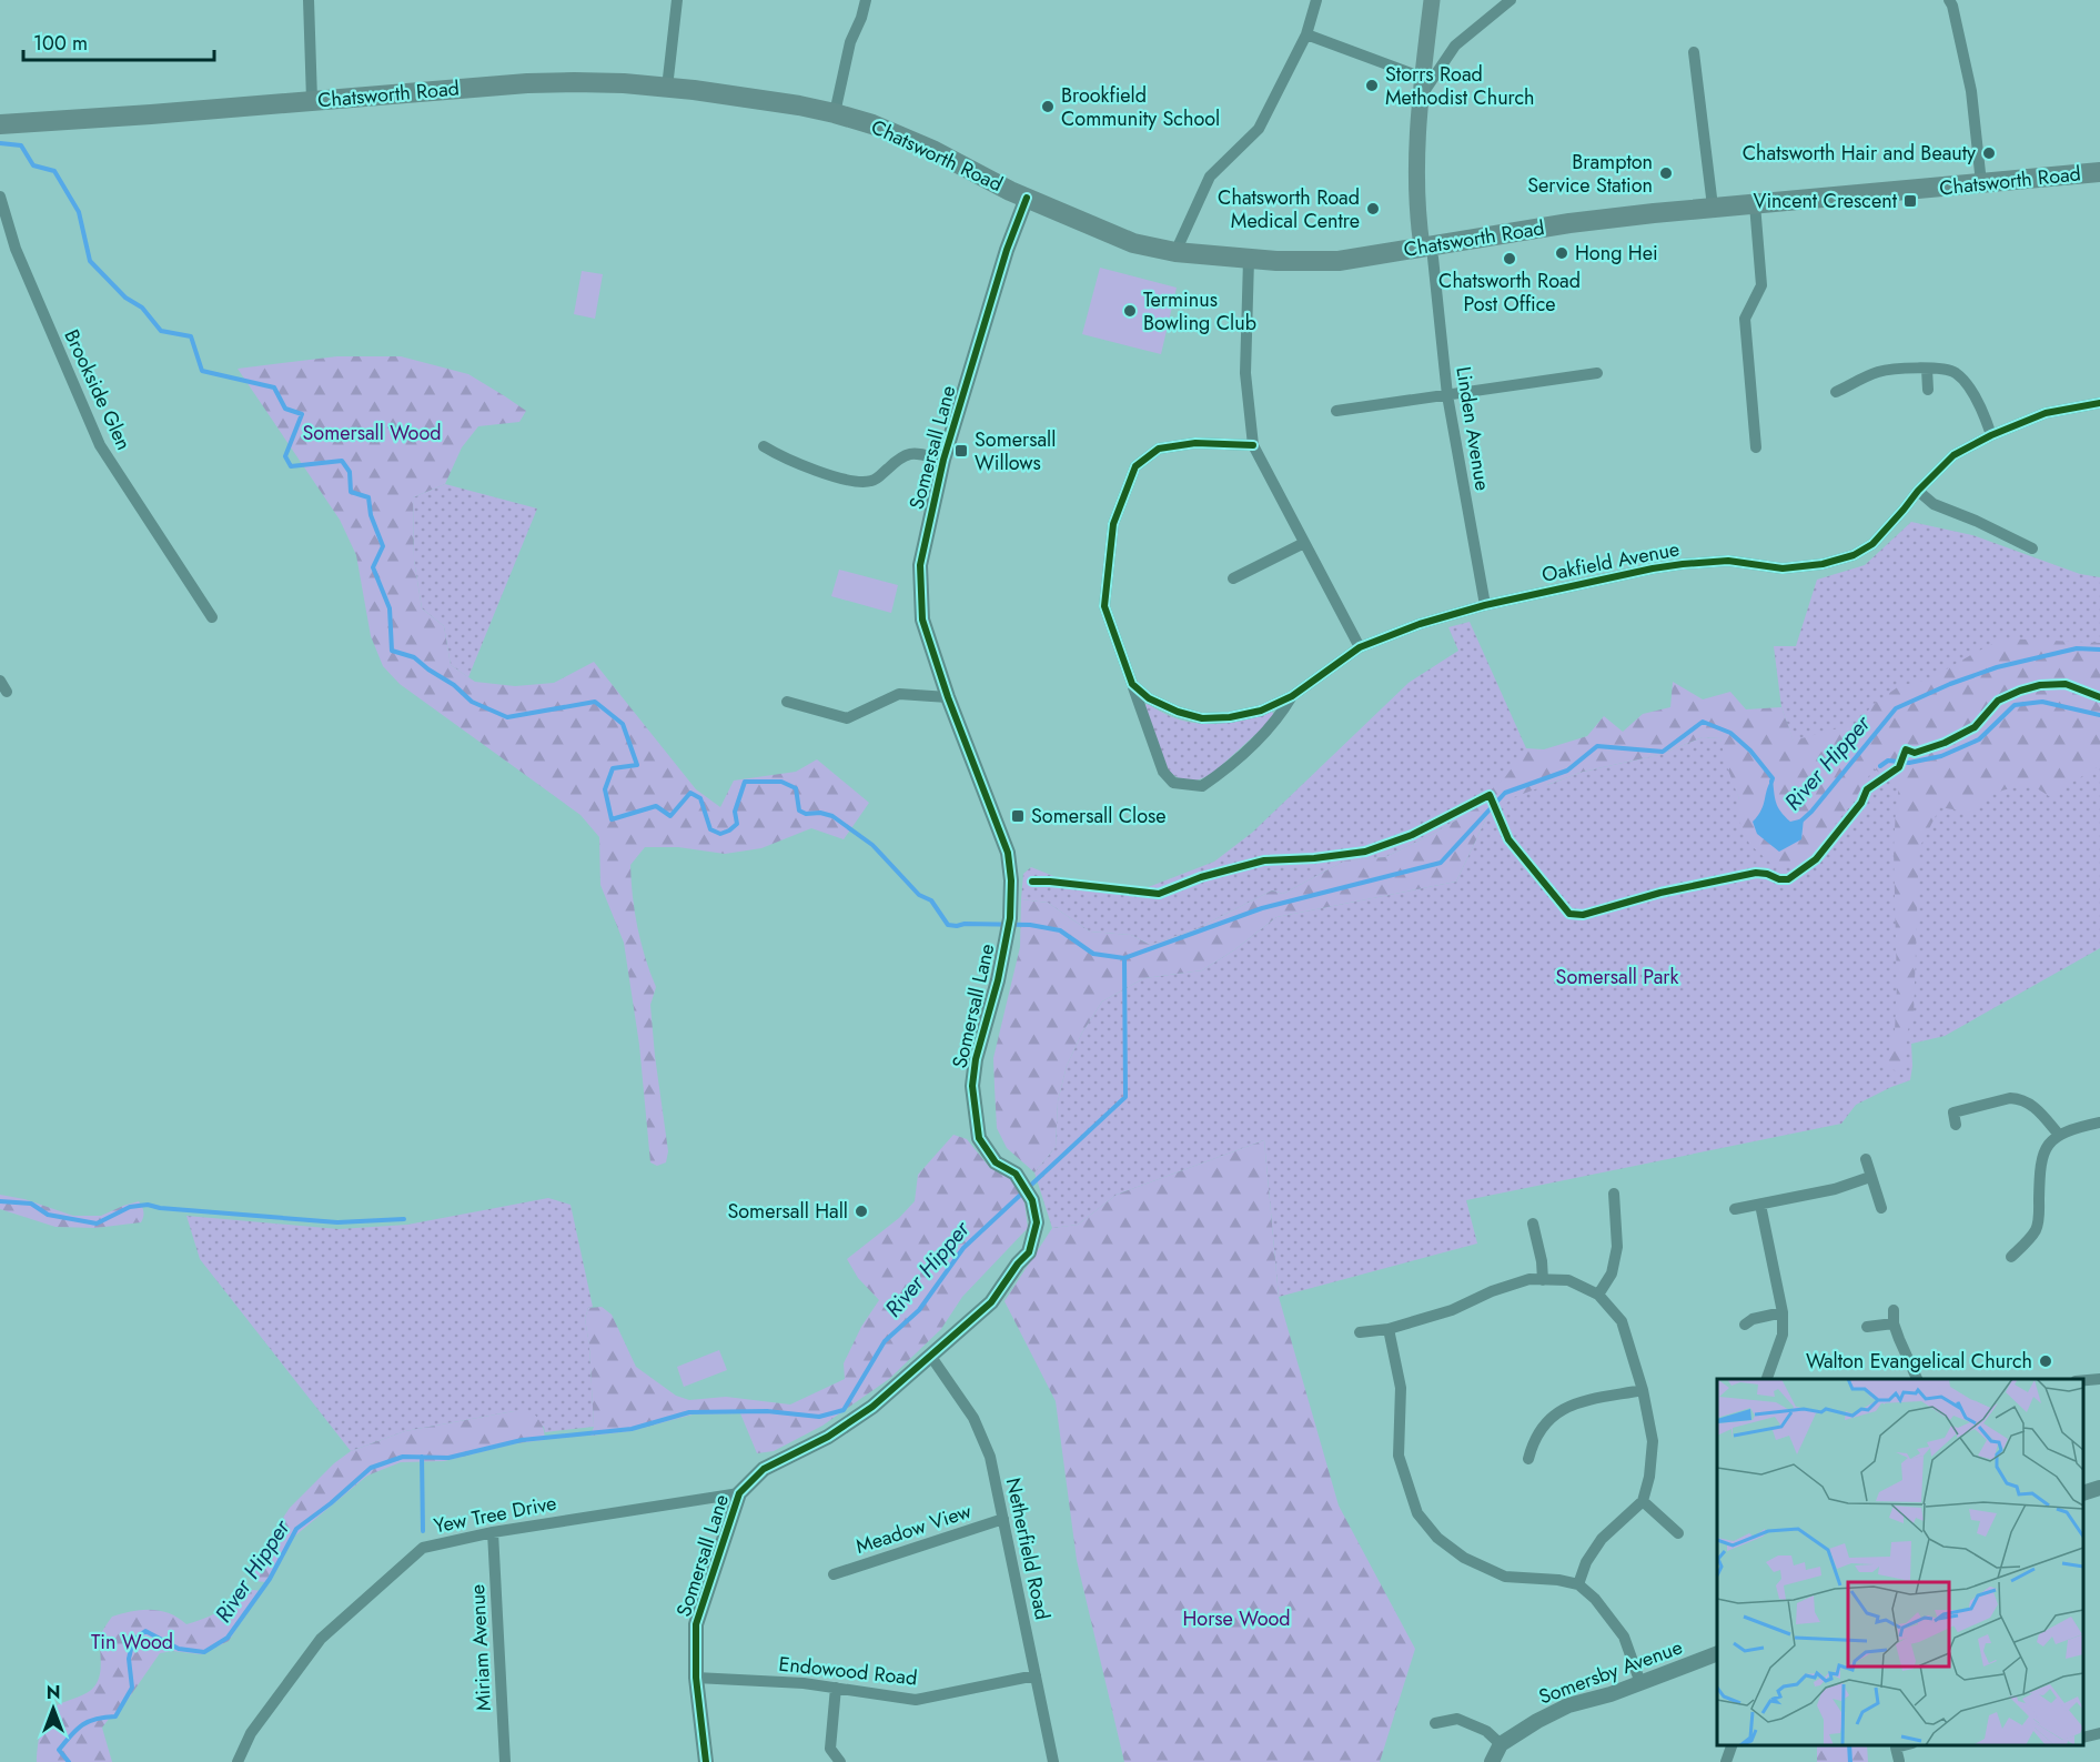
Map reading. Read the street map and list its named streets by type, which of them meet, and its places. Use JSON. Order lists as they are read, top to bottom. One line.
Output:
{"streets":{"highway":["Chatsworth Road"],"street":["Brookside Glen","Linden Avenue","Somersall Lane","Oakfield Avenue","Yew Tree Drive","Meadow View","Netherfield Road","Miriam Avenue","Endowood Road","Somersby Avenue"]},"crossings":[["Chatsworth Road","Linden Avenue"],["Chatsworth Road","Somersall Lane"],["Linden Avenue","Oakfield Avenue"],["Somersall Lane","Yew Tree Drive"],["Somersall Lane","Netherfield Road"],["Somersall Lane","Endowood Road"],["Yew Tree Drive","Miriam Avenue"],["Meadow View","Netherfield Road"],["Netherfield Road","Endowood Road"]],"water":["River Hipper"],"parks":["Somersall Wood","Somersall Park","Horse Wood","Tin Wood"],"places":{"other":["Storrs Road Methodist Church","Brookfield Community School","Chatsworth Hair and Beauty","Brampton Service Station","Chatsworth Road Medical Centre","Hong Hei","Chatsworth Road Post Office","Terminus Bowling Club","Somersall Hall","Walton Evangelical Church"],"transit":["Vincent Crescent","Somersall Willows","Somersall Close"]},"scale_bar":"100 m","north":"top"}
